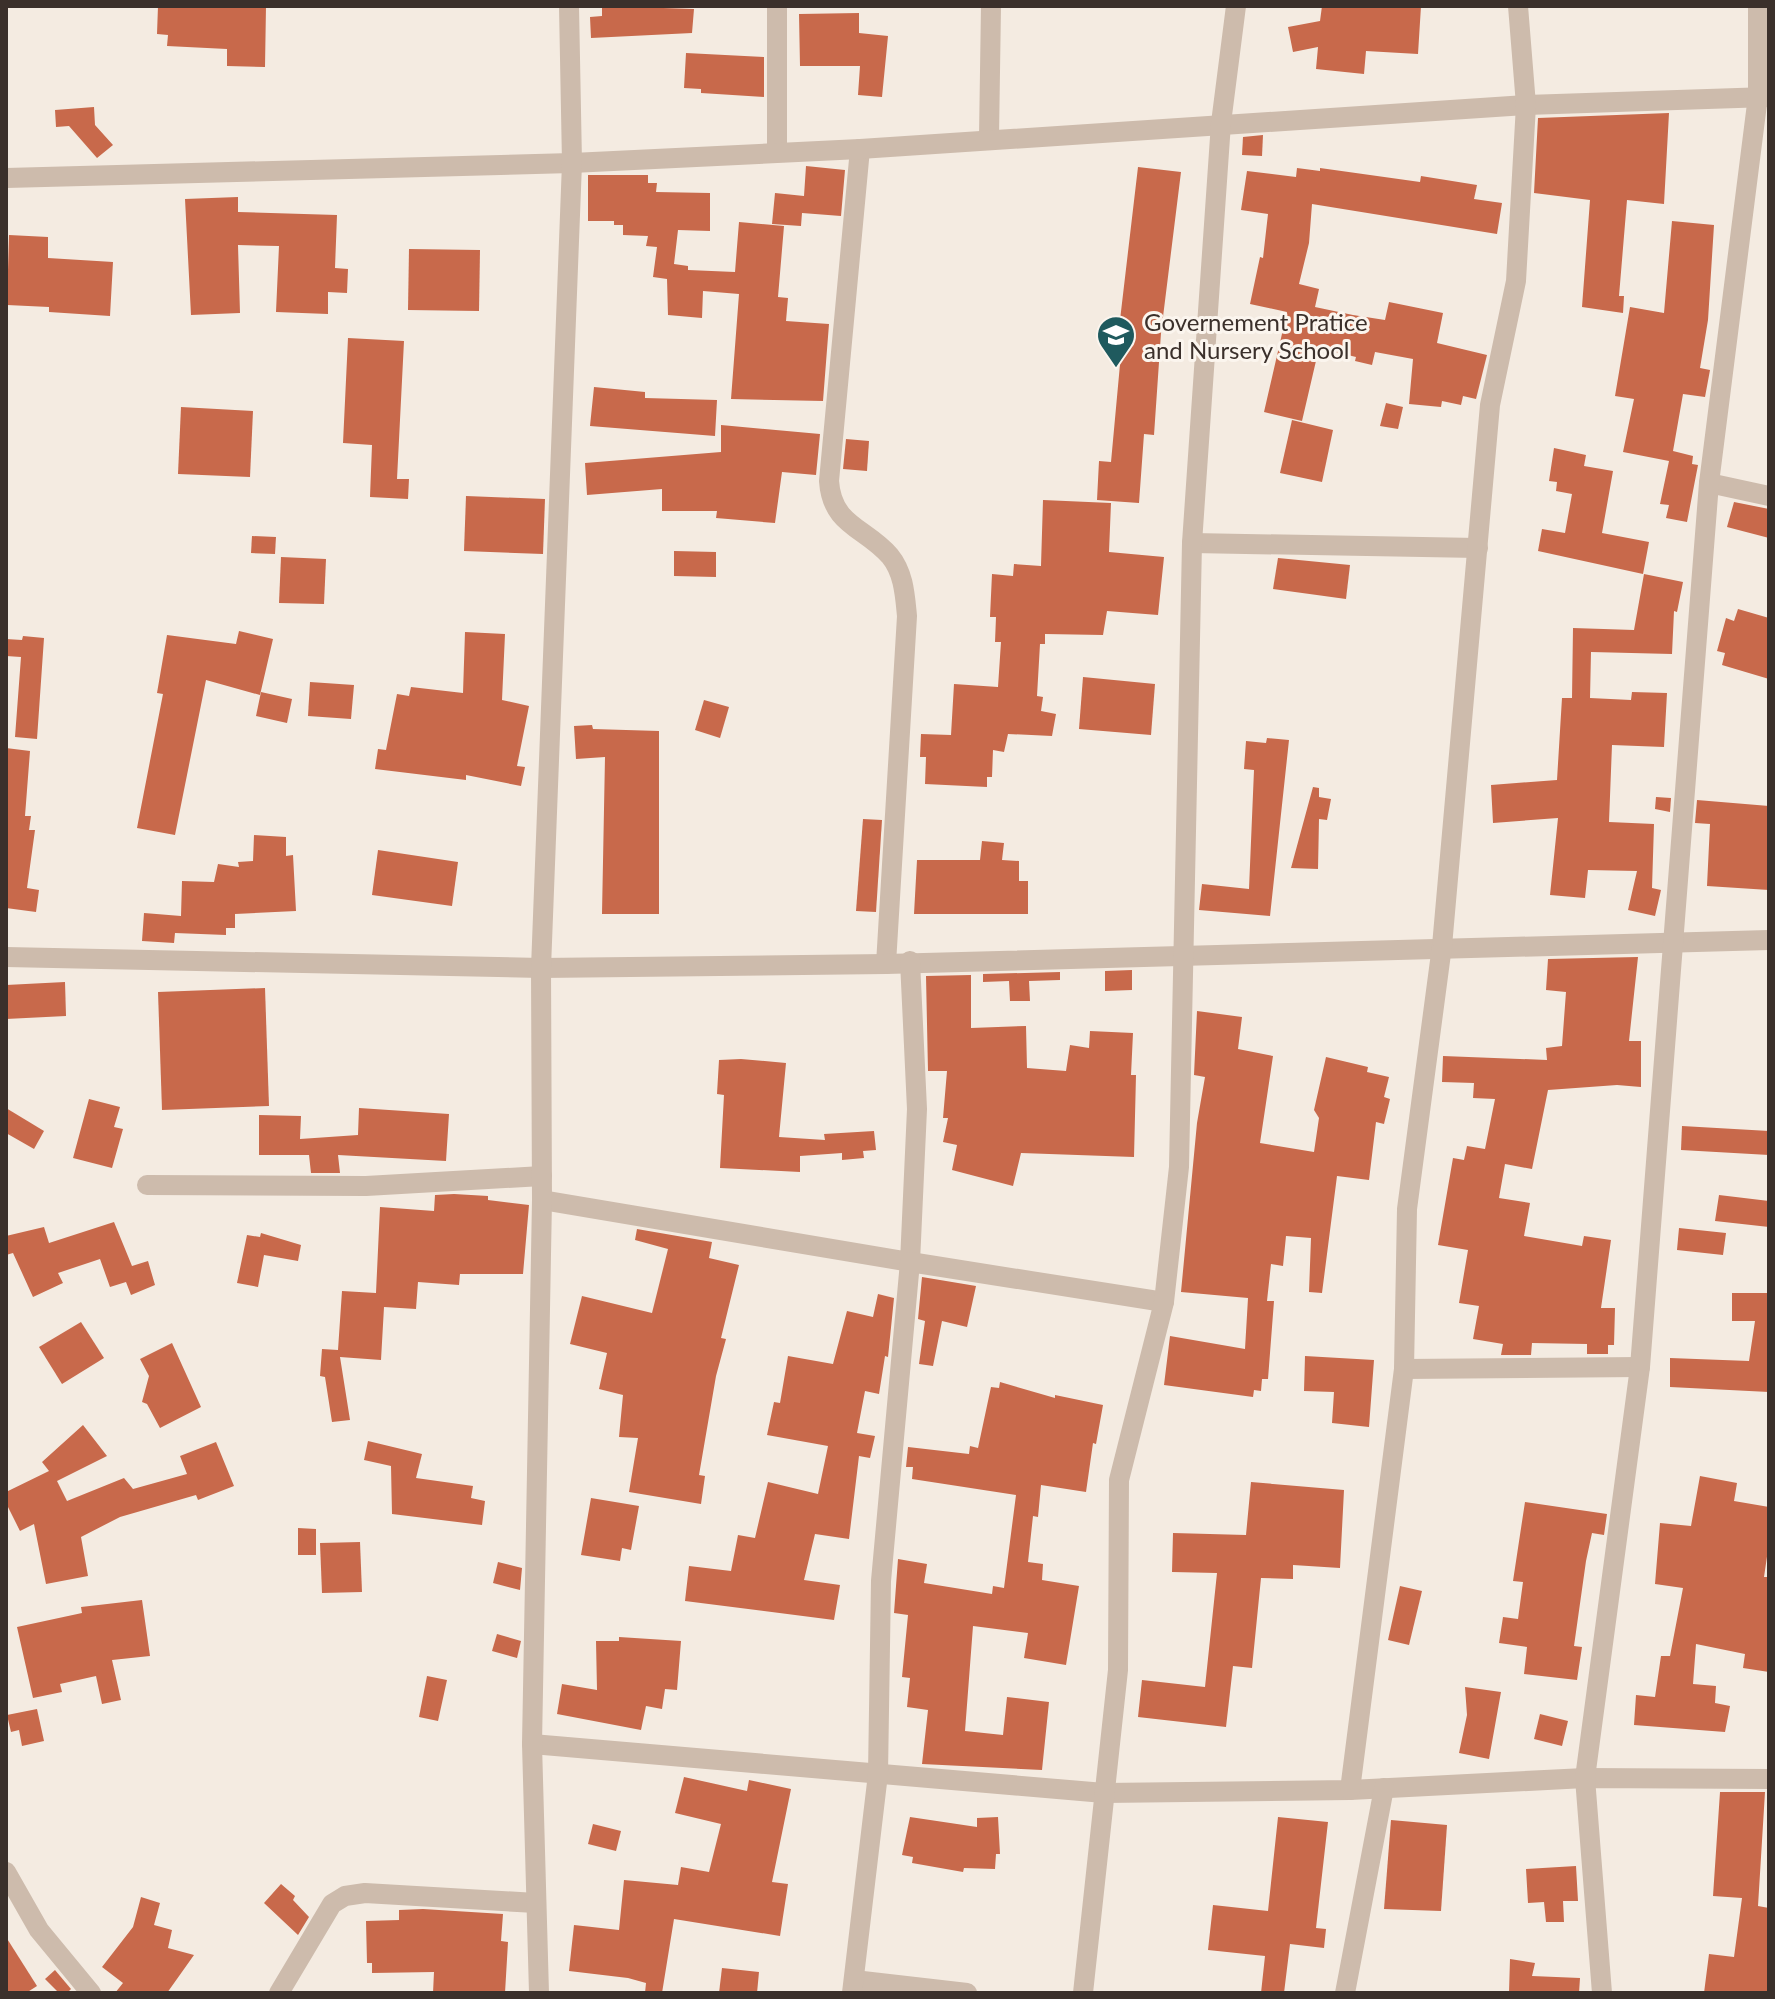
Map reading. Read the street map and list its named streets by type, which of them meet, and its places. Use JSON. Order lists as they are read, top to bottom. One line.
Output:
{"places":{"school or university":["Governement Pratice and Nursery School"]}}
